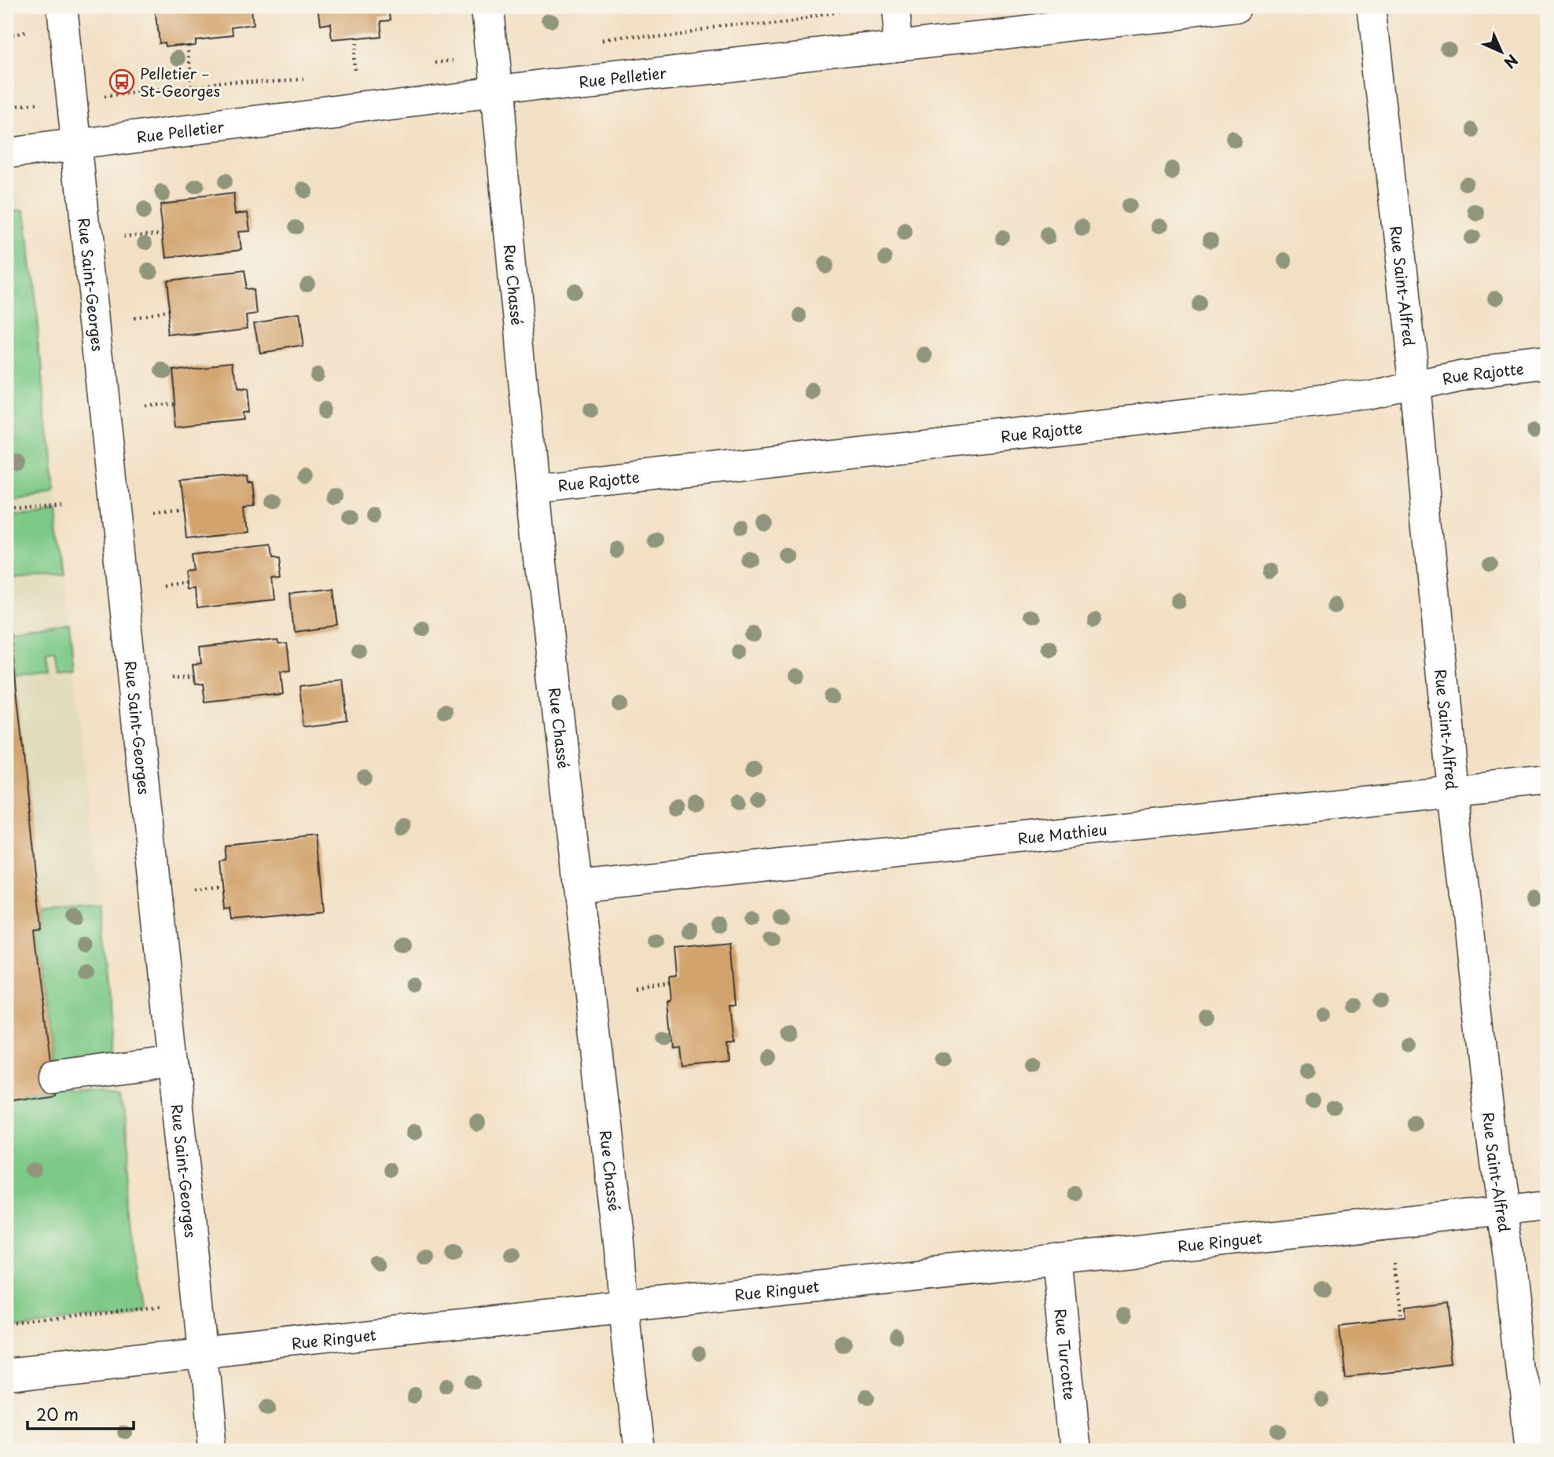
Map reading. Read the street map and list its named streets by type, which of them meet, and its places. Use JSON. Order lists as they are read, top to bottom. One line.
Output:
{"streets":{"street":["Rue Pelletier","Rue Saint-Georges","Rue Chassé","Rue Saint-Alfred","Rue Rajotte","Rue Mathieu","Rue Ringuet","Rue Turcotte"]},"crossings":[["Rue Pelletier","Rue Saint-Georges"],["Rue Pelletier","Rue Chassé"],["Rue Saint-Georges","Rue Ringuet"],["Rue Chassé","Rue Rajotte"],["Rue Chassé","Rue Mathieu"],["Rue Chassé","Rue Ringuet"],["Rue Saint-Alfred","Rue Rajotte"],["Rue Saint-Alfred","Rue Mathieu"],["Rue Saint-Alfred","Rue Ringuet"],["Rue Ringuet","Rue Turcotte"]],"places":{"bus stop":["Pelletier – St-Georges"]},"scale_bar":"20 m","north":"bottom right"}
